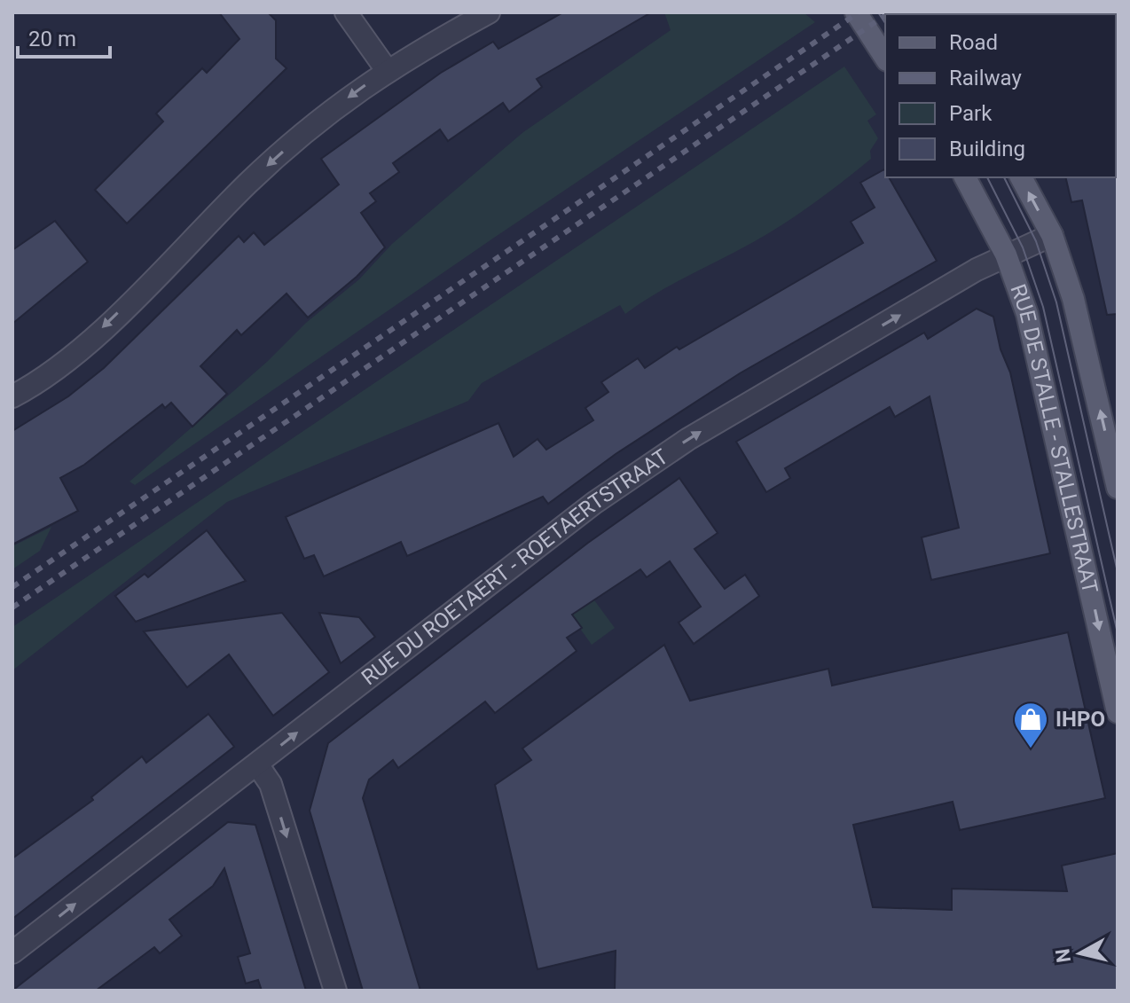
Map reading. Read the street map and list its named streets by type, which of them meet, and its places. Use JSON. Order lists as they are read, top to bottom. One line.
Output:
{"streets":{"main road":["RUE DE STALLE - STALLESTRAAT"],"street":["RUE DU ROETAERT - ROETAERTSTRAAT"]},"crossings":[["RUE DE STALLE - STALLESTRAAT","RUE DU ROETAERT - ROETAERTSTRAAT"]],"one_way":["RUE DU ROETAERT - ROETAERTSTRAAT"],"places":{"shop":["IHPO"]},"legend":["Road","Railway","Park","Building"],"scale_bar":"20 m","north":"left"}
